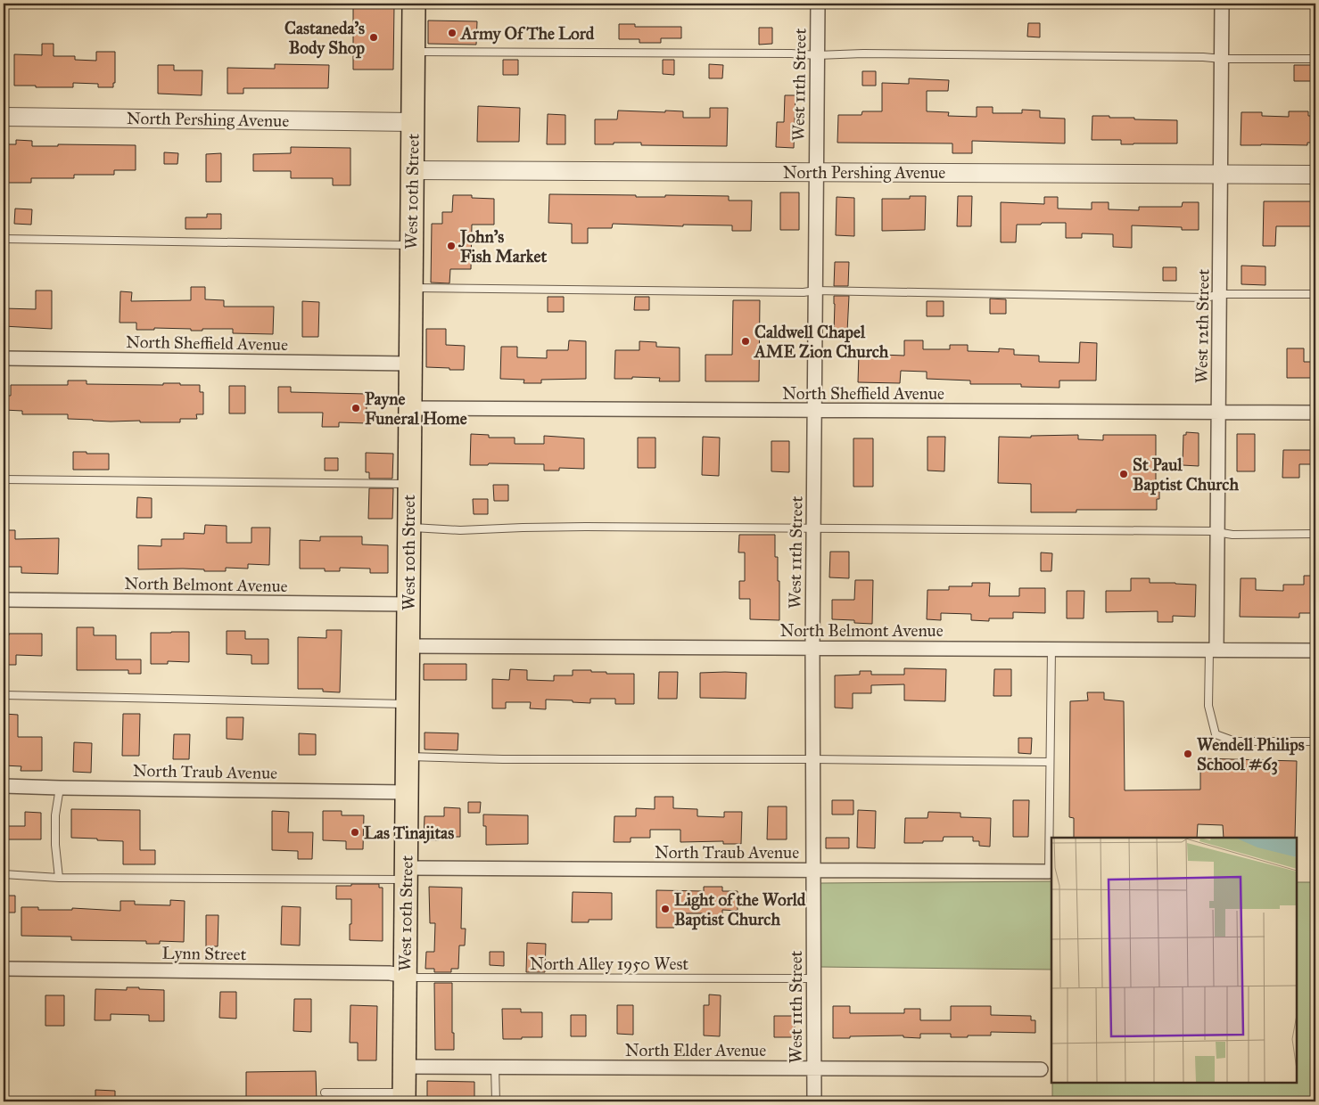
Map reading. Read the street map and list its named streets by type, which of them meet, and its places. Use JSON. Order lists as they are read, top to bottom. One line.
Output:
{"streets":{"main road":["West 10th Street"],"street":["West 11th Street","North Pershing Avenue","West 12th Street","North Sheffield Avenue","North Belmont Avenue","North Traub Avenue","Lynn Street","North Elder Avenue"],"lane":["North Alley 1950 West"]},"crossings":[["West 11th Street","North Pershing Avenue"],["West 11th Street","North Sheffield Avenue"],["West 11th Street","North Belmont Avenue"],["West 11th Street","North Traub Avenue"],["West 11th Street","North Alley 1950 West"],["West 11th Street","North Elder Avenue"],["North Pershing Avenue","West 10th Street"],["North Pershing Avenue","West 12th Street"],["West 10th Street","North Sheffield Avenue"],["West 10th Street","North Belmont Avenue"],["West 10th Street","North Traub Avenue"],["West 10th Street","Lynn Street"],["West 10th Street","North Alley 1950 West"],["West 10th Street","North Elder Avenue"],["West 12th Street","North Sheffield Avenue"],["West 12th Street","North Belmont Avenue"],["Lynn Street","North Alley 1950 West"]],"places":["Army Of The Lord","Castaneda's Body Shop","John's Fish Market","Caldwell Chapel AME Zion Church","Payne Funeral Home","St Paul Baptist Church","Wendell Philips School #63","Las Tinajitas","Light of the World Baptist Church"]}
